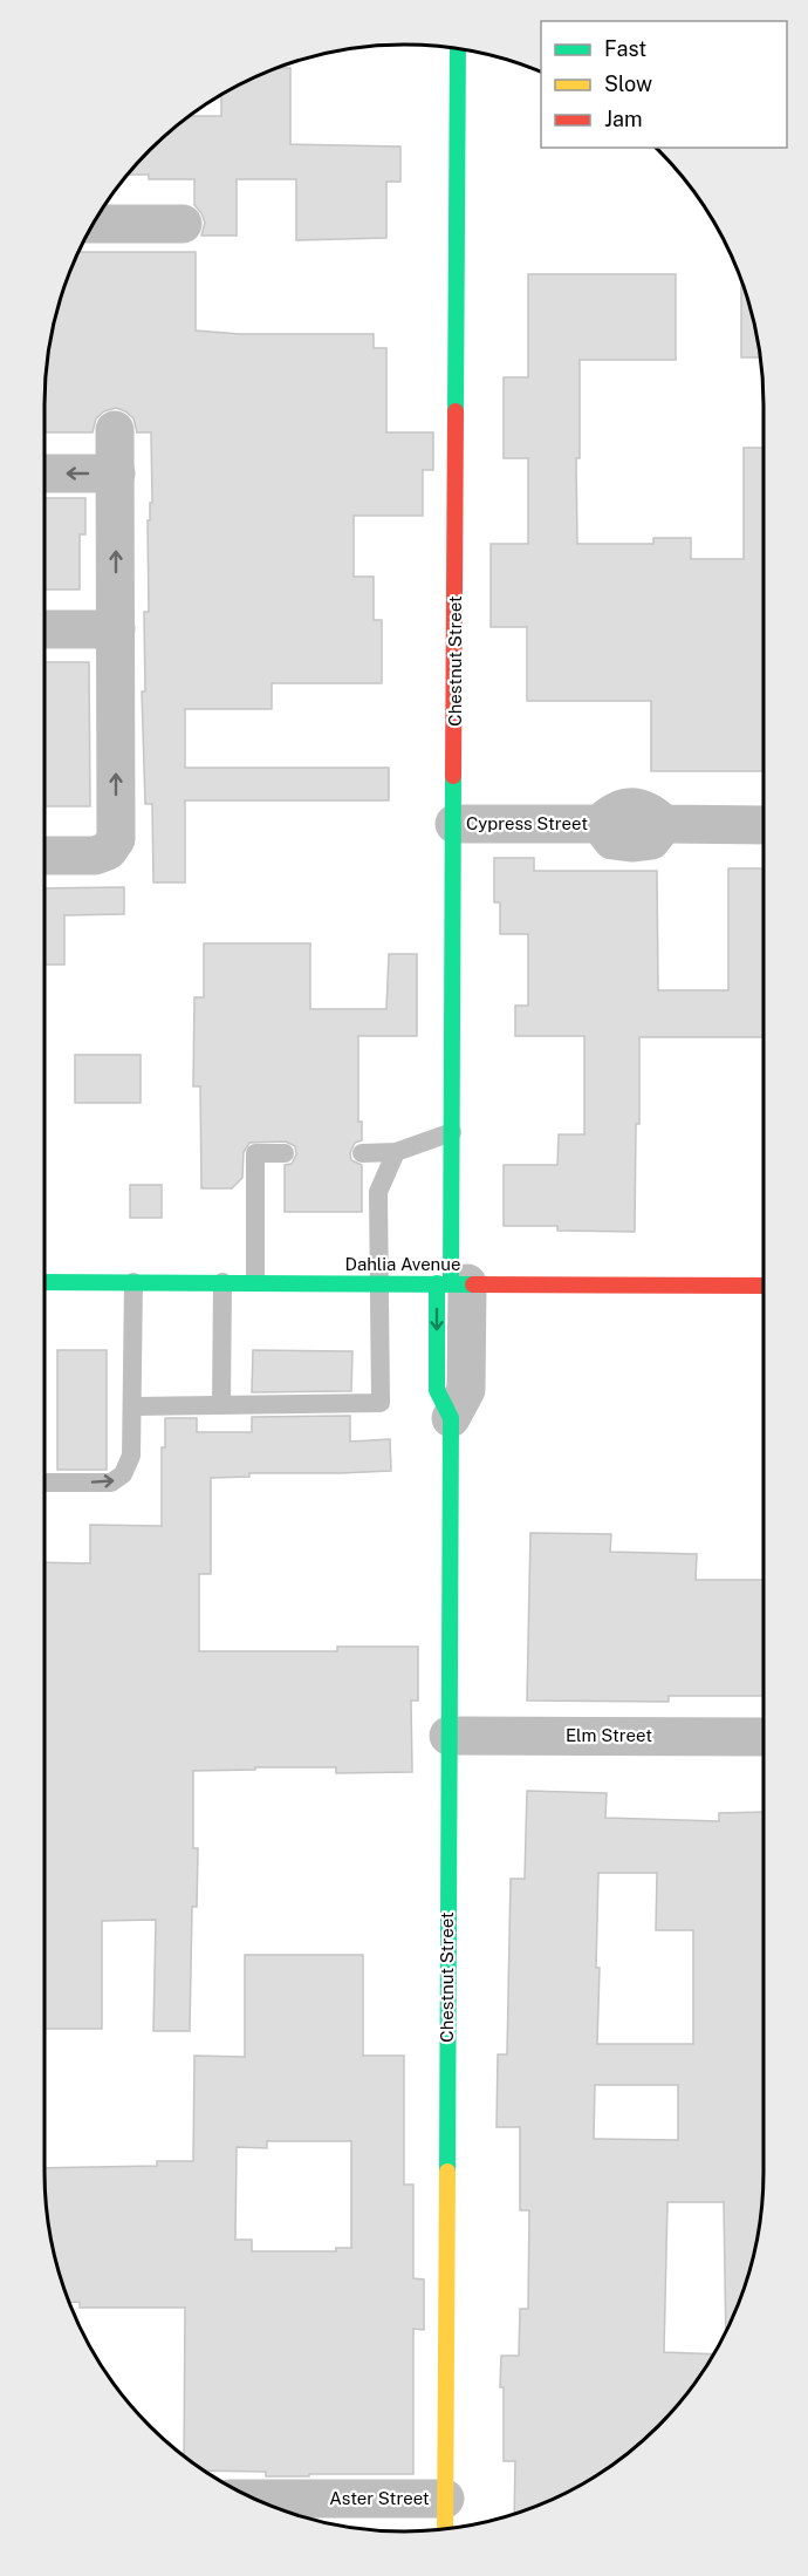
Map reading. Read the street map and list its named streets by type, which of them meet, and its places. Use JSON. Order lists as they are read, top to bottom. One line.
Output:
{"streets":{"street":["Chestnut Street","Cypress Street","Dahlia Avenue","Elm Street","Aster Street"]},"crossings":[["Chestnut Street","Cypress Street"],["Chestnut Street","Dahlia Avenue"],["Chestnut Street","Elm Street"],["Chestnut Street","Aster Street"]],"legend":["Fast","Slow","Jam"]}
